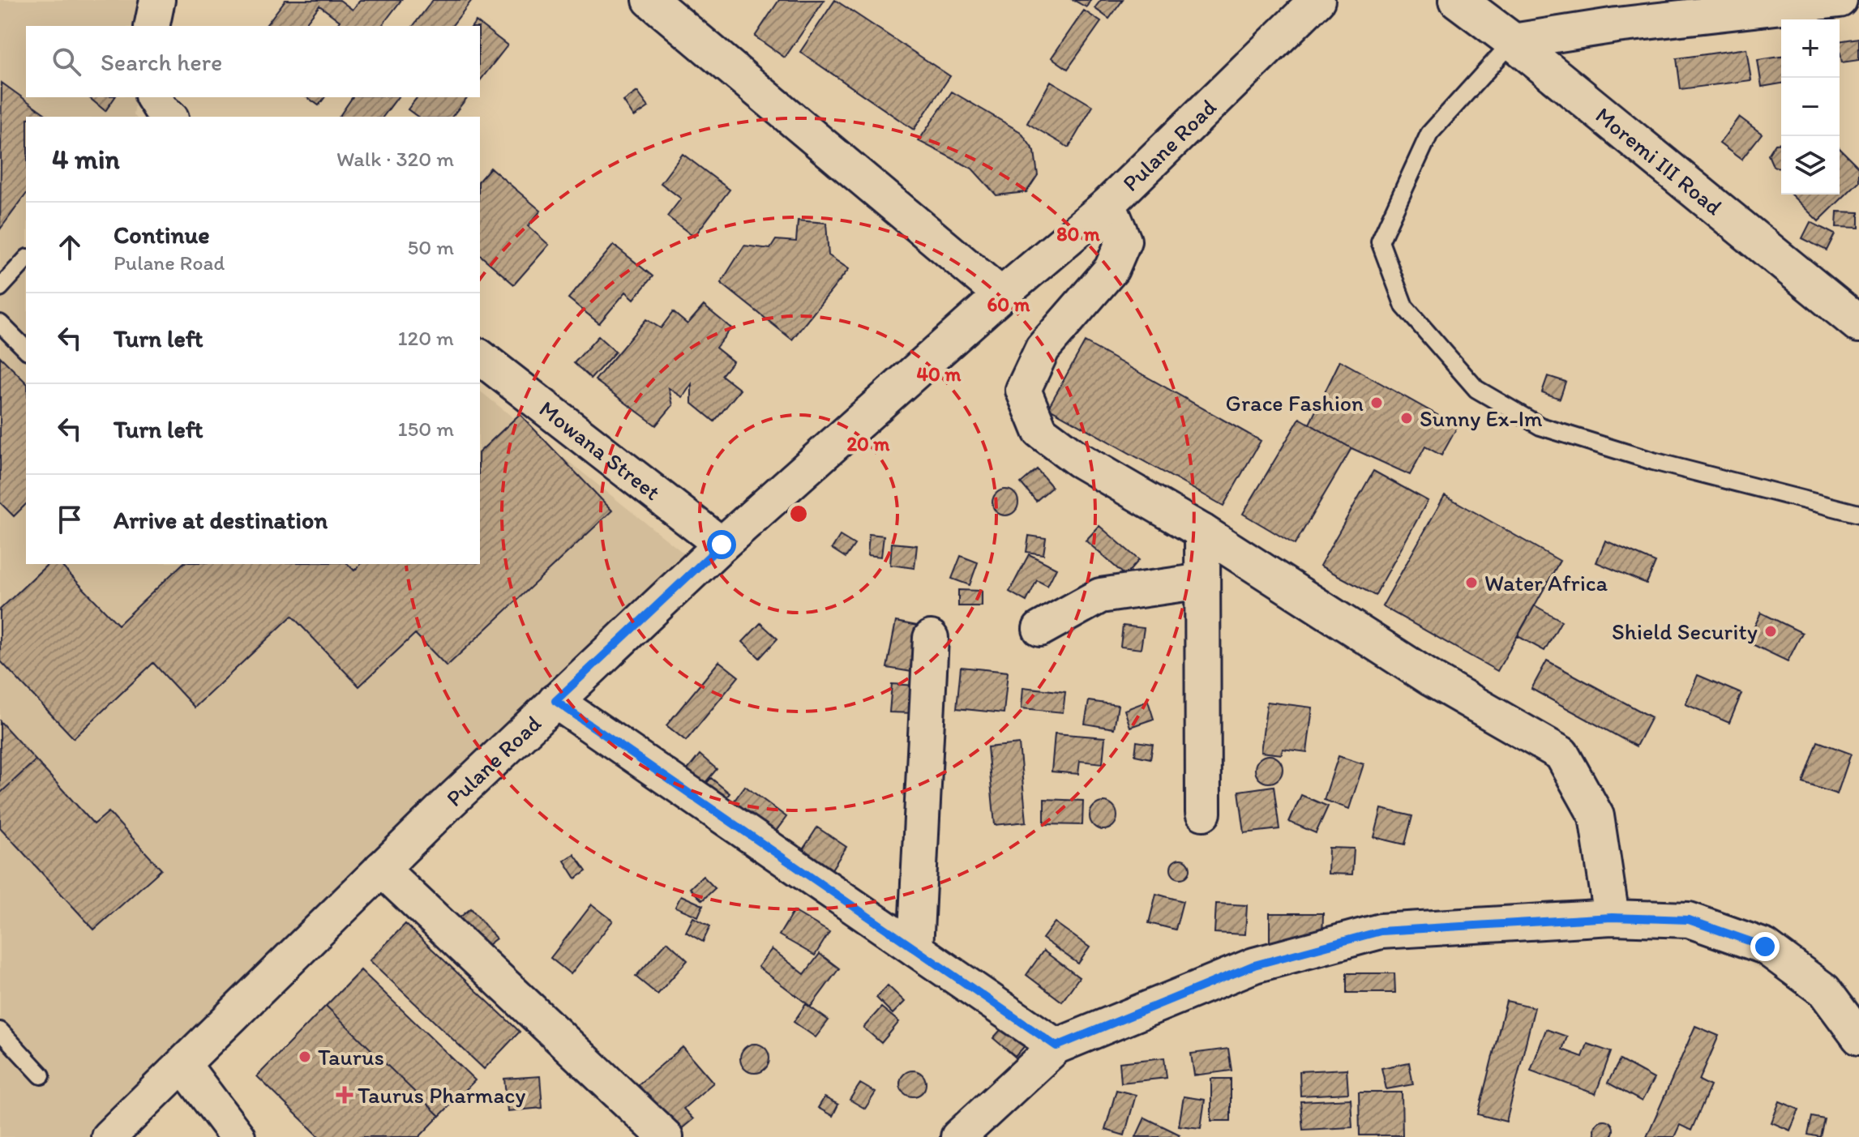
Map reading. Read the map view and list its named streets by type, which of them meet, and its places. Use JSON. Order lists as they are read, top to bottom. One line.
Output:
{"streets":{"street":["Pulane Road","Moremi III Road","Mowana Street"]},"crossings":[["Pulane Road","Mowana Street"]],"places":{"other":["Grace Fashion","Sunny Ex-Im","Water Africa","Shield Security","Taurus"],"health":["Taurus Pharmacy"]},"page":{"map_buttons":["+","−"],"search":"Search here","heading":["4 min","Walk · 320 m"],"list":[["Continue","Pulane Road","50 m"],["Turn left","120 m"],["Turn left","150 m"],"Arrive at destination"]},"rings":["80 m","60 m","40 m","20 m"]}
